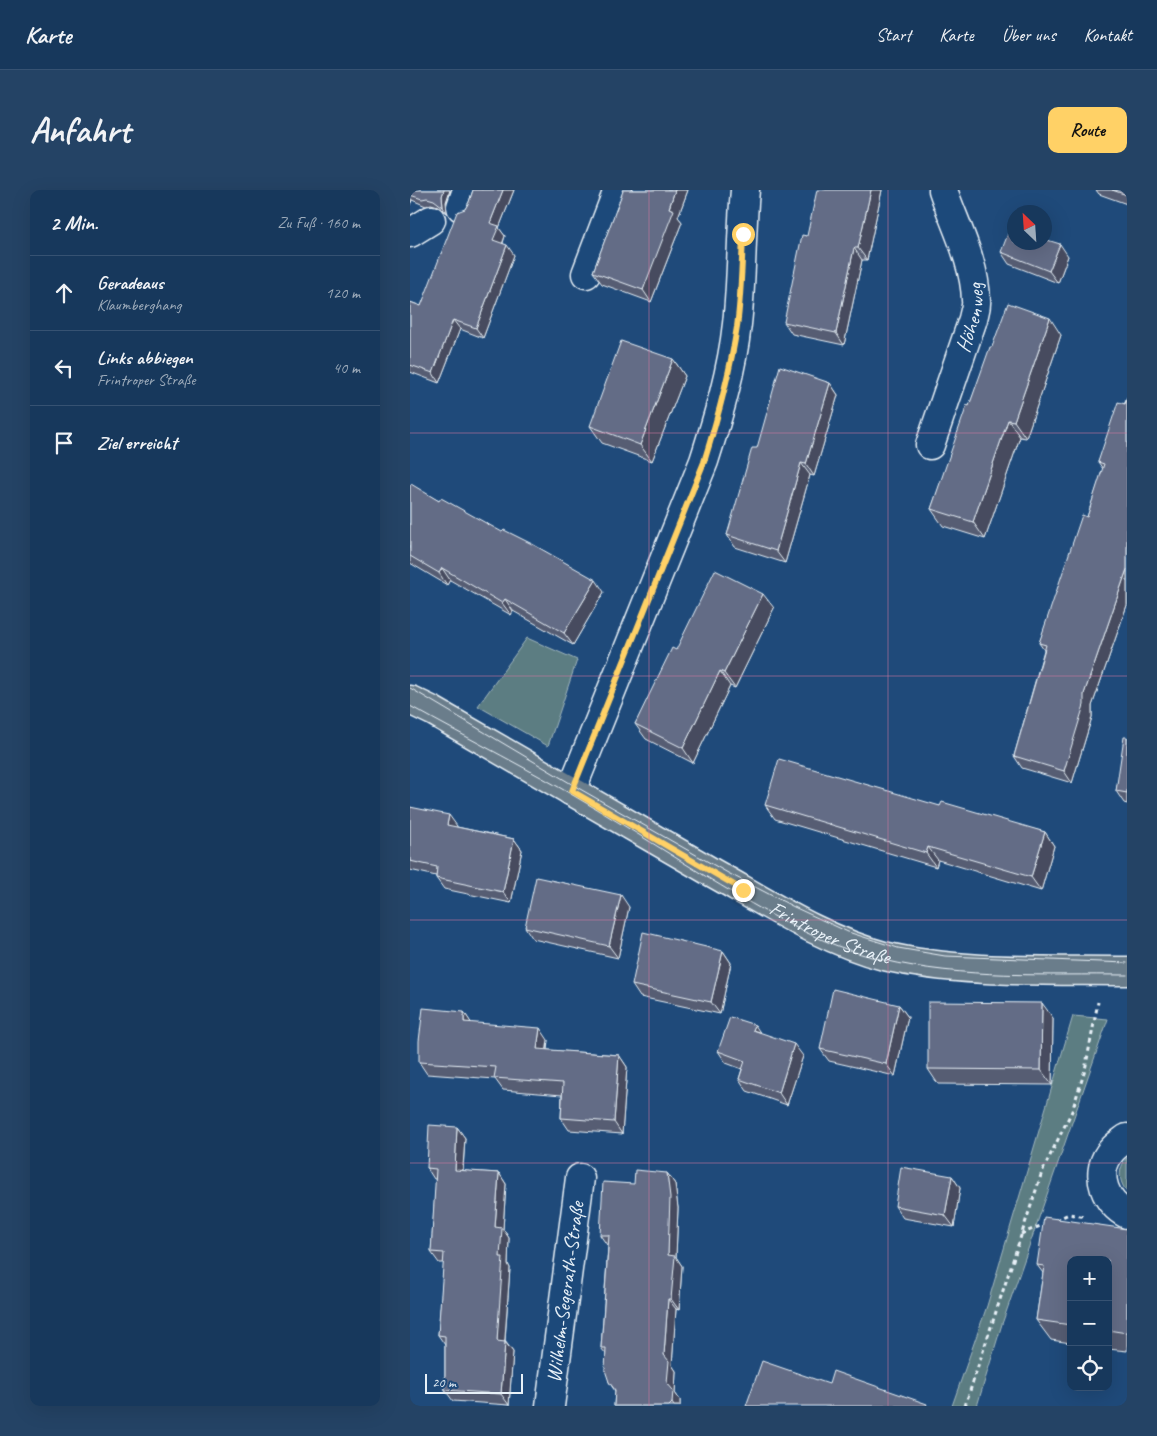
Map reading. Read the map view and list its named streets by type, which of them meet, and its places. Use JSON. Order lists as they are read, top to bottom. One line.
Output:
{"streets":{"main road":["Frintroper Straße"],"street":["Höhenweg","Wilhelm-Segerath-Straße"]},"scale_bar":"20 m","north":"top left","page":{"header":"Karte","nav":["Start","Karte","Über uns","Kontakt"],"buttons":"Route","title":"Anfahrt","heading":["2 Min.","Zu Fuß · 160 m"],"list":[["Geradeaus","Klaumberghang","120 m"],["Links abbiegen","Frintroper Straße","40 m"],"Ziel erreicht"],"map_buttons":["+","−"],"scale":"20 m"}}
